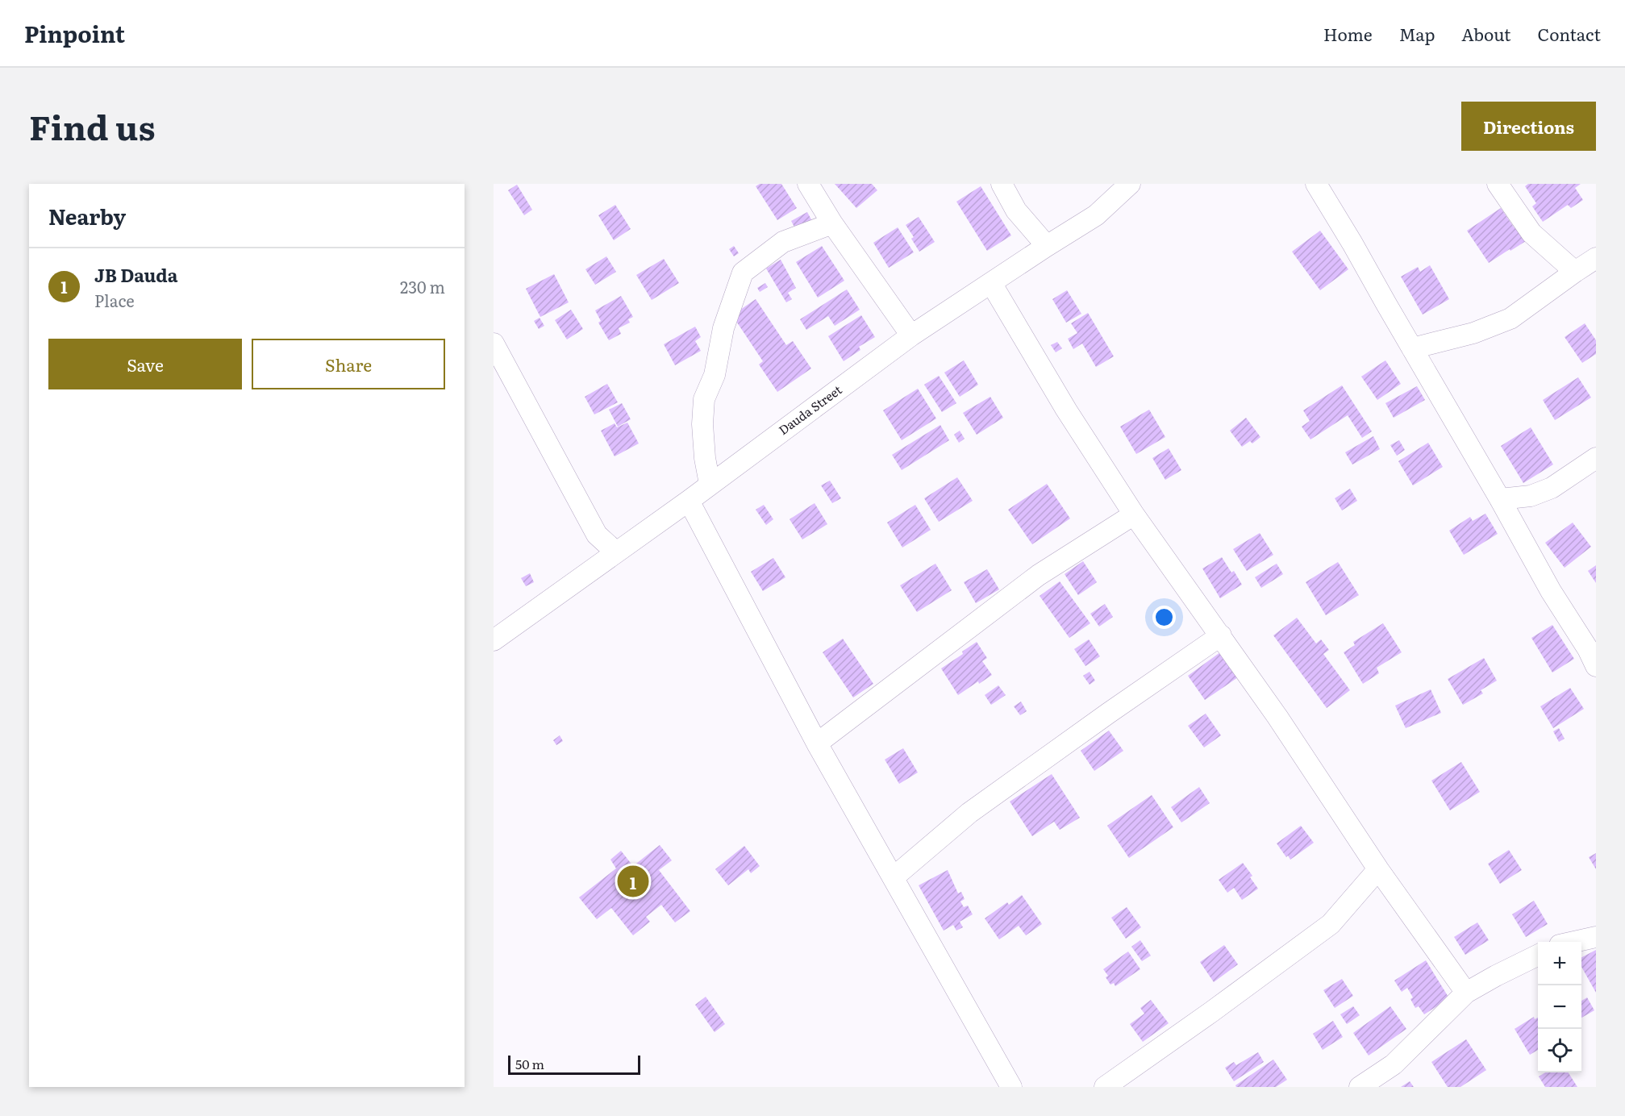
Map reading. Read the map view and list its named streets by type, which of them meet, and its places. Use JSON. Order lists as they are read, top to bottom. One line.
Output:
{"streets":{"street":["Dauda Street"]},"scale_bar":"50 m","page":{"header":"Pinpoint","nav":["Home","Map","About","Contact"],"title":"Find us","buttons":["Directions",["Save","Share"]],"heading":"Nearby","list":[{"mark":"1","name":"JB Dauda","note":"Place","value":"230 m"}],"pins":"1","map_buttons":["+","−"],"scale":"50 m"}}
